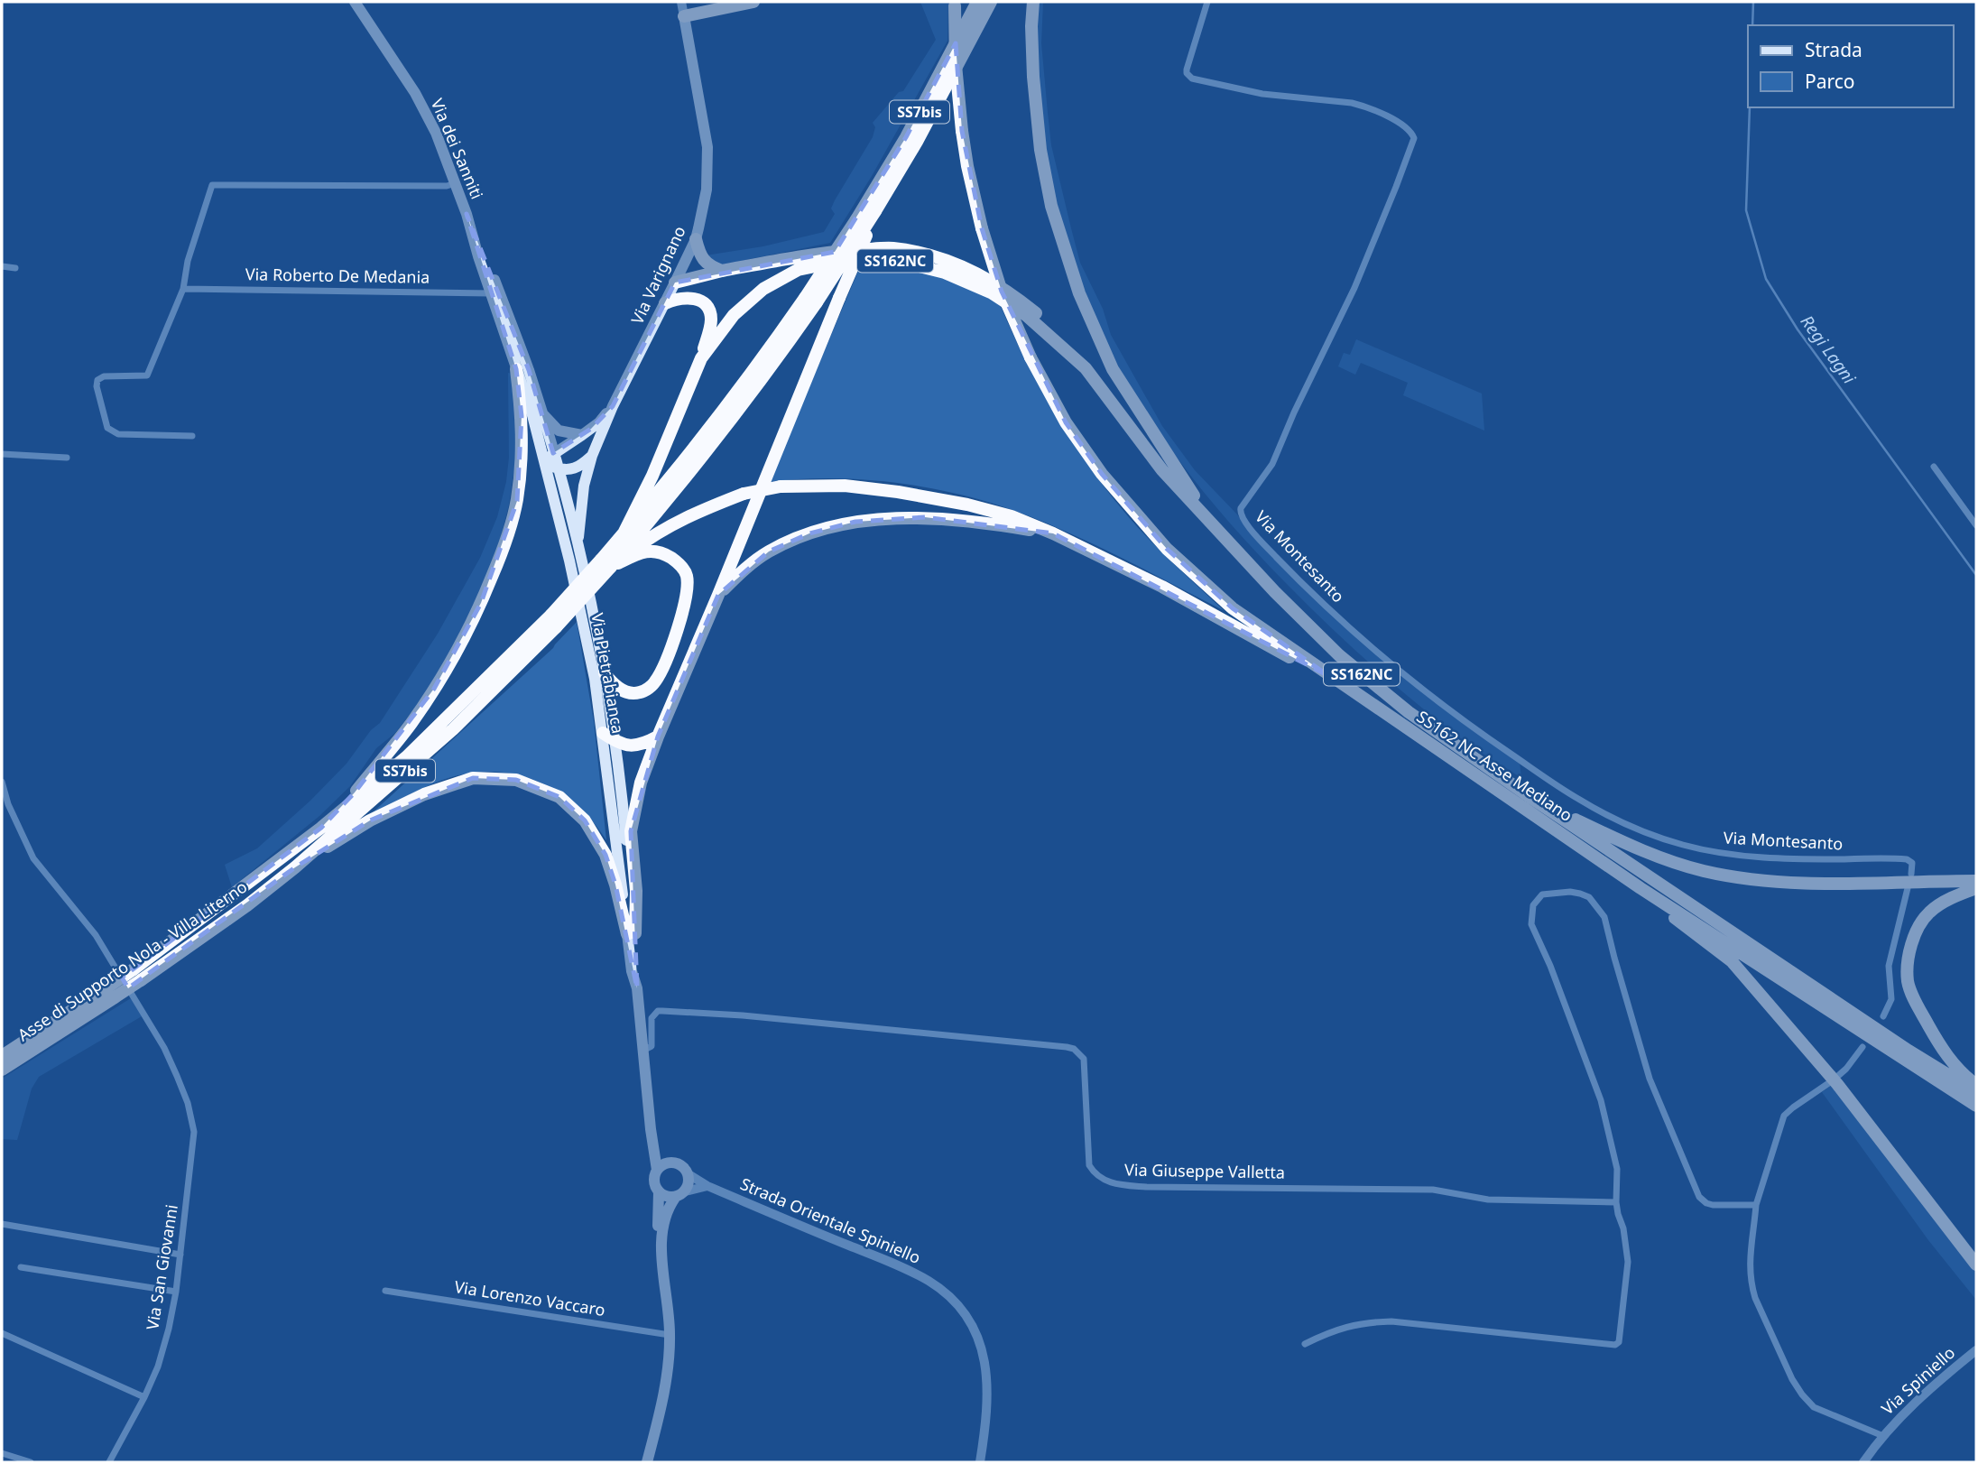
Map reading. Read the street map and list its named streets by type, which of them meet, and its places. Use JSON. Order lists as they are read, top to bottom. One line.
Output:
{"streets":{"highway":["SS7bis","SS162NC","SS162 NC Asse Mediano","Asse di Supporto Nola - Villa Literno"],"main road":["Via dei Sanniti","Via Varignano","Via Pietrabianca"],"street":["Via Roberto De Medania","Via Montesanto","Via Giuseppe Valletta","Strada Orientale Spiniello","Via San Giovanni","Via Lorenzo Vaccaro","Via Spiniello"]},"crossings":[["Via dei Sanniti","Via Roberto De Medania"],["Via dei Sanniti","Via Pietrabianca"],["SS162NC","Asse di Supporto Nola - Villa Literno"],["Via Varignano","Via Pietrabianca"],["Via Pietrabianca","Via Giuseppe Valletta"],["Via Pietrabianca","Strada Orientale Spiniello"],["Via Pietrabianca","Via Lorenzo Vaccaro"]],"water":["Regi Lagni"],"legend":["Strada","Parco"]}
